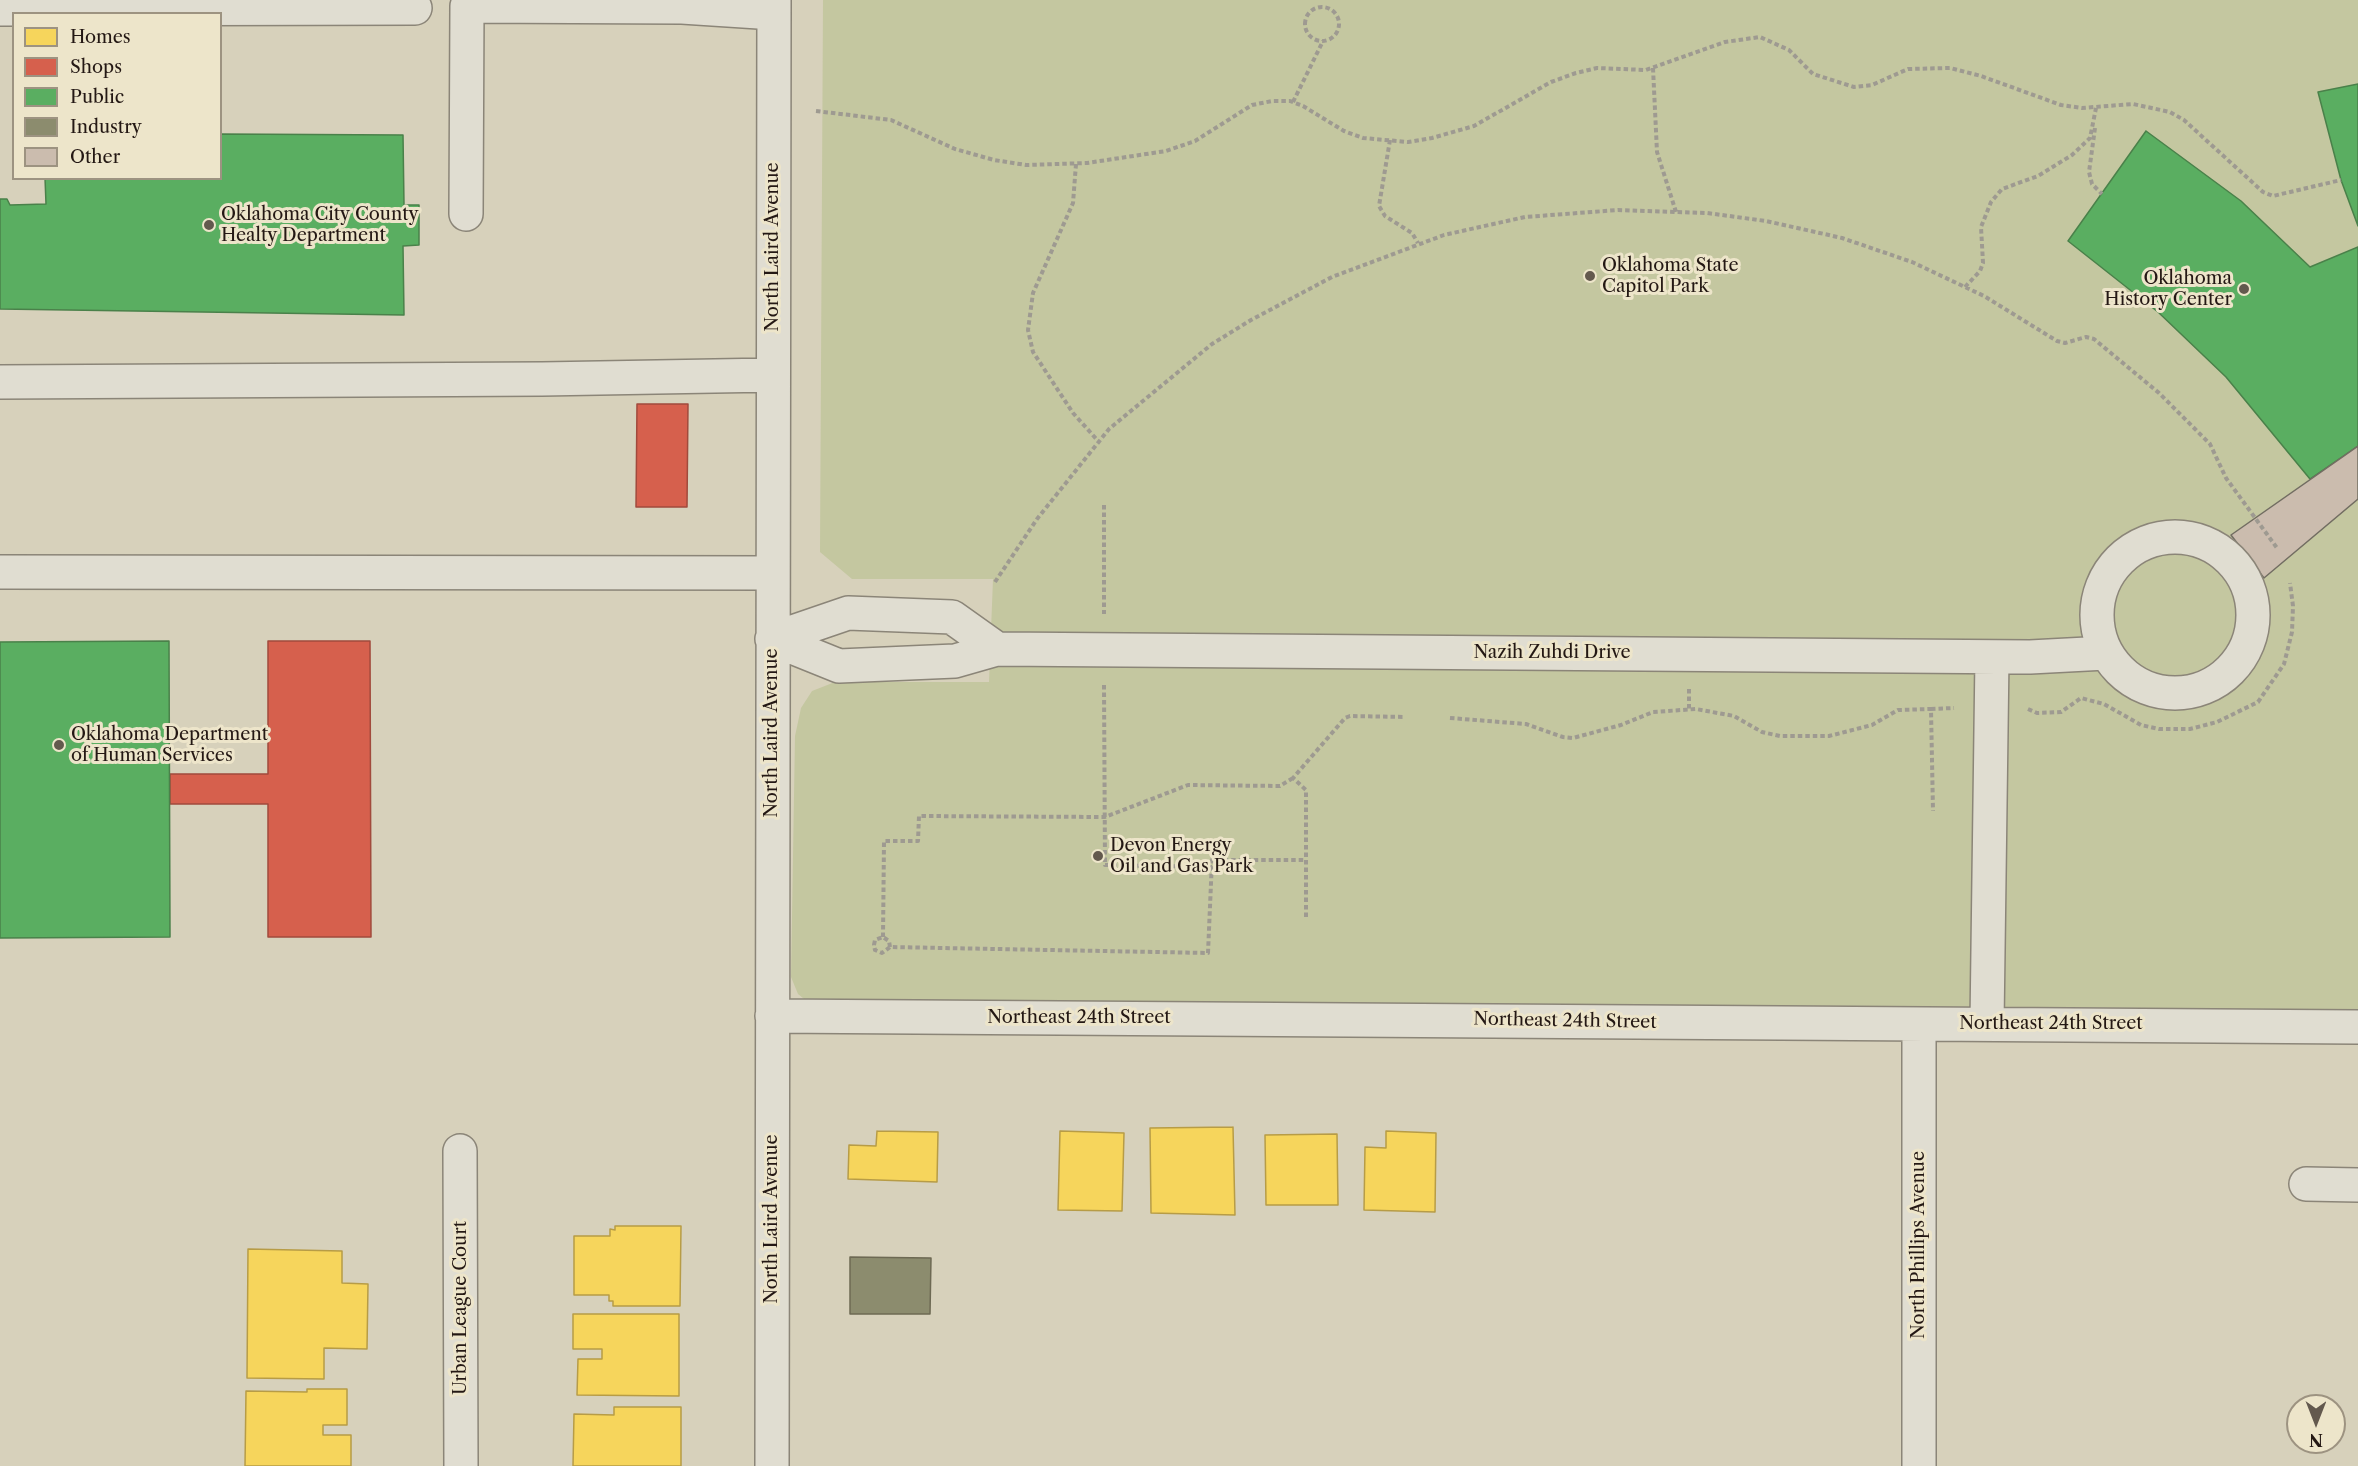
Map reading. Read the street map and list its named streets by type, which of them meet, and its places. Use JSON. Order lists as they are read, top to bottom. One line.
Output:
{"streets":{"street":["North Laird Avenue","Nazih Zuhdi Drive","Northeast 24th Street","North Phillips Avenue","Urban League Court"]},"crossings":[["North Laird Avenue","Nazih Zuhdi Drive"],["North Laird Avenue","Northeast 24th Street"],["Northeast 24th Street","North Phillips Avenue"]],"places":["Oklahoma City County Healty Department","Oklahoma State Capitol Park","Oklahoma History Center","Oklahoma Department of Human Services","Devon Energy Oil and Gas Park"],"legend":["Homes","Shops","Public","Industry","Other"],"north":"bottom"}
